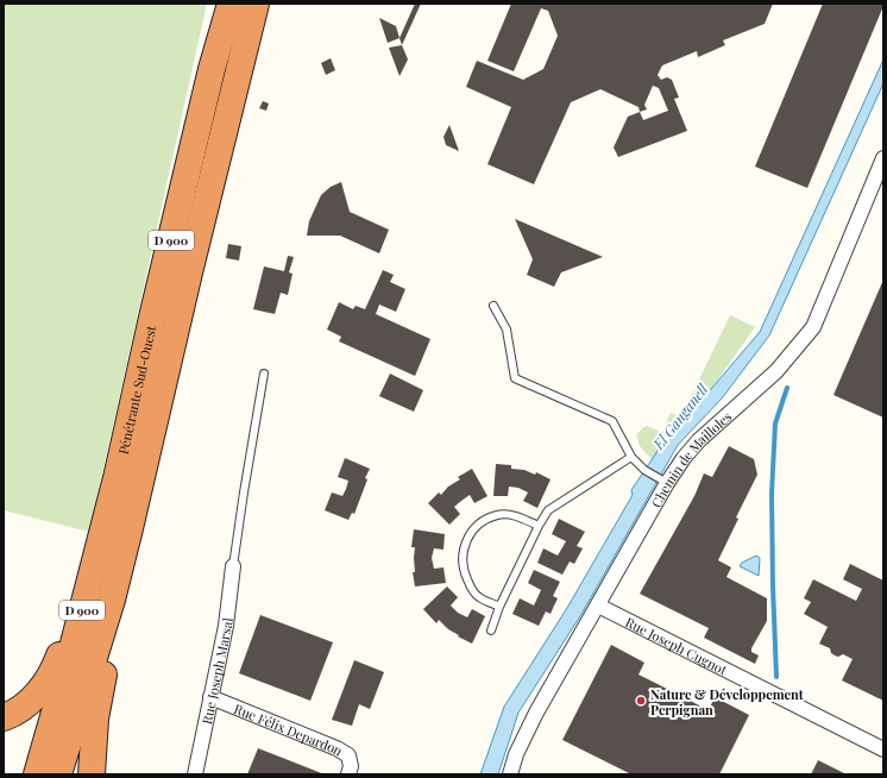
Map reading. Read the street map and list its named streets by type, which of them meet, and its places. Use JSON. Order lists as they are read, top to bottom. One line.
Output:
{"streets":{"highway":["D 900","Pénétrante Sud-Ouest"],"street":["Chemin de Mailloles","Rue Joseph Cugnot","Rue Joseph Marsal","Rue Félix Depardon"]},"crossings":[["Chemin de Mailloles","Rue Joseph Cugnot"],["Rue Joseph Marsal","Rue Félix Depardon"]],"water":["El Ganganell"],"places":["Nature & Développement Perpignan"]}
